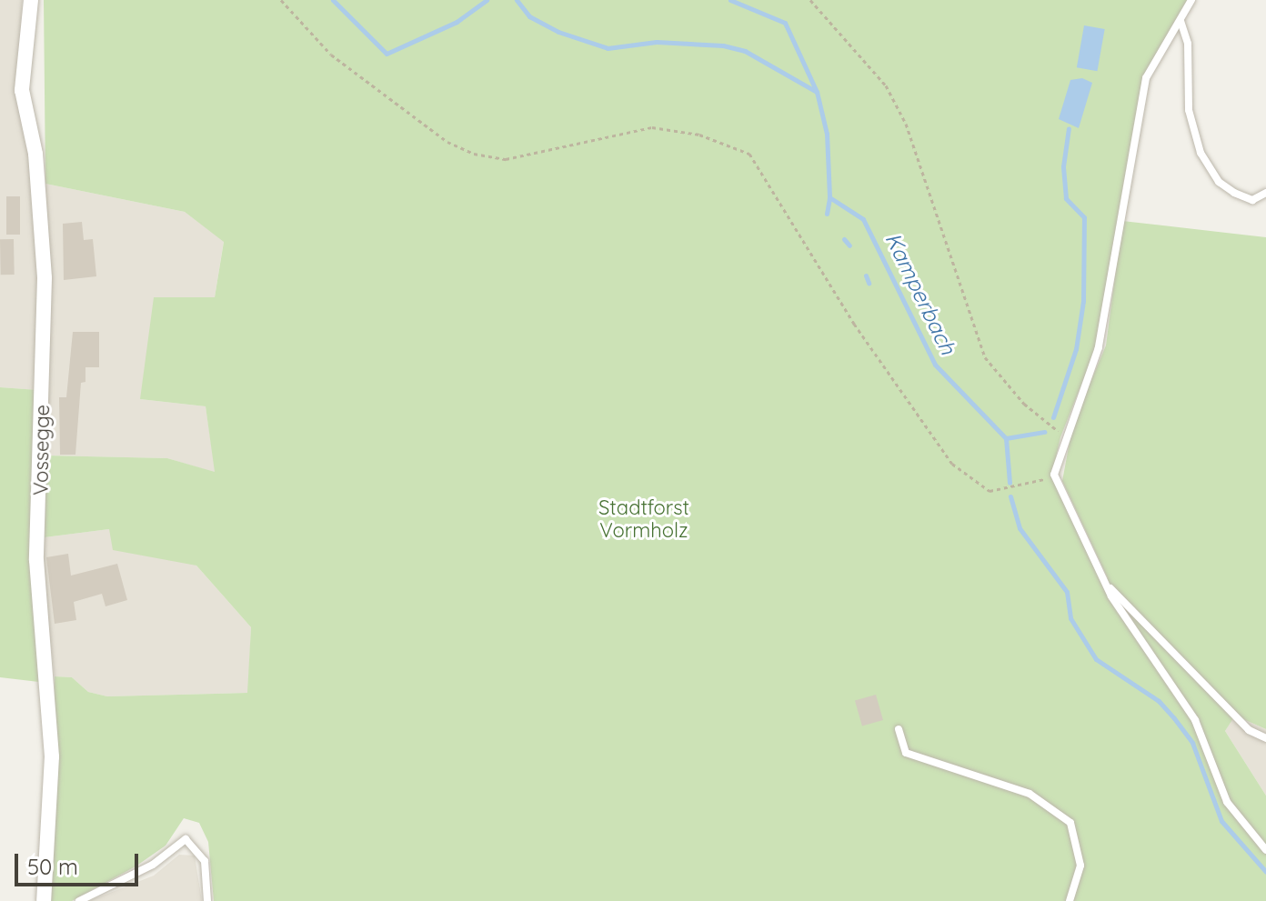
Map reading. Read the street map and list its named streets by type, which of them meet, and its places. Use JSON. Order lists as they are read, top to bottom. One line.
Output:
{"streets":{"street":["Vossegge"]},"water":["Kamperbach"],"parks":["Stadtforst Vormholz"],"scale_bar":"50 m"}
